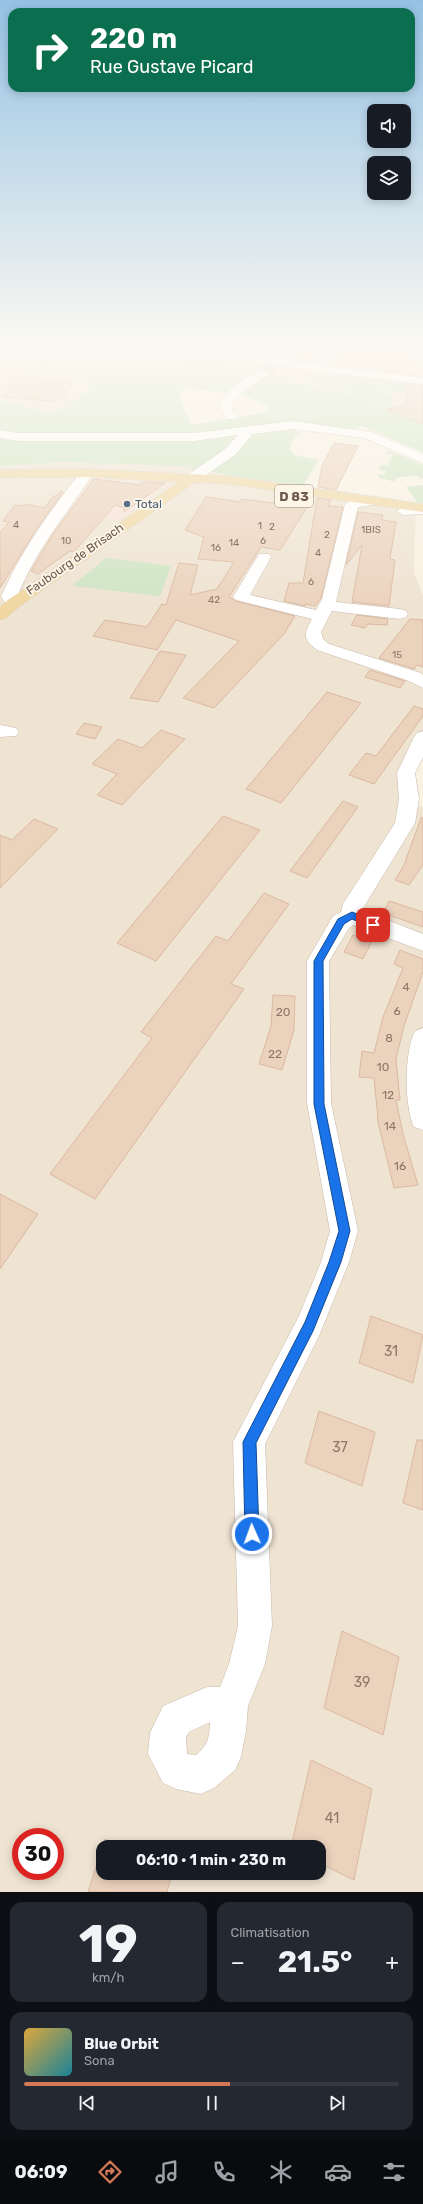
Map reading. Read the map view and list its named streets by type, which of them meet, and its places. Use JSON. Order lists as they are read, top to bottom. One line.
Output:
{"streets":{"main road":["D 83","Faubourg de Brisach"]},"crossings":[["D 83","Faubourg de Brisach"]],"places":["Total"],"house_numbers":["4","1","2","1BIS","2","10","6","14","16","4","6","42","15","4","6","20","8","22","10","12","14","16","31","37","39","41"],"page":{"turn":["220 m","Rue Gustave Picard"],"limit":"30","trip":"06:10 · 1 min · 230 m","tile":[["19","km/h"],"Climatisation"],"heat":["−","21.5°","+"],"song":["Blue Orbit","Sona"],"tabs":"06:09"}}
